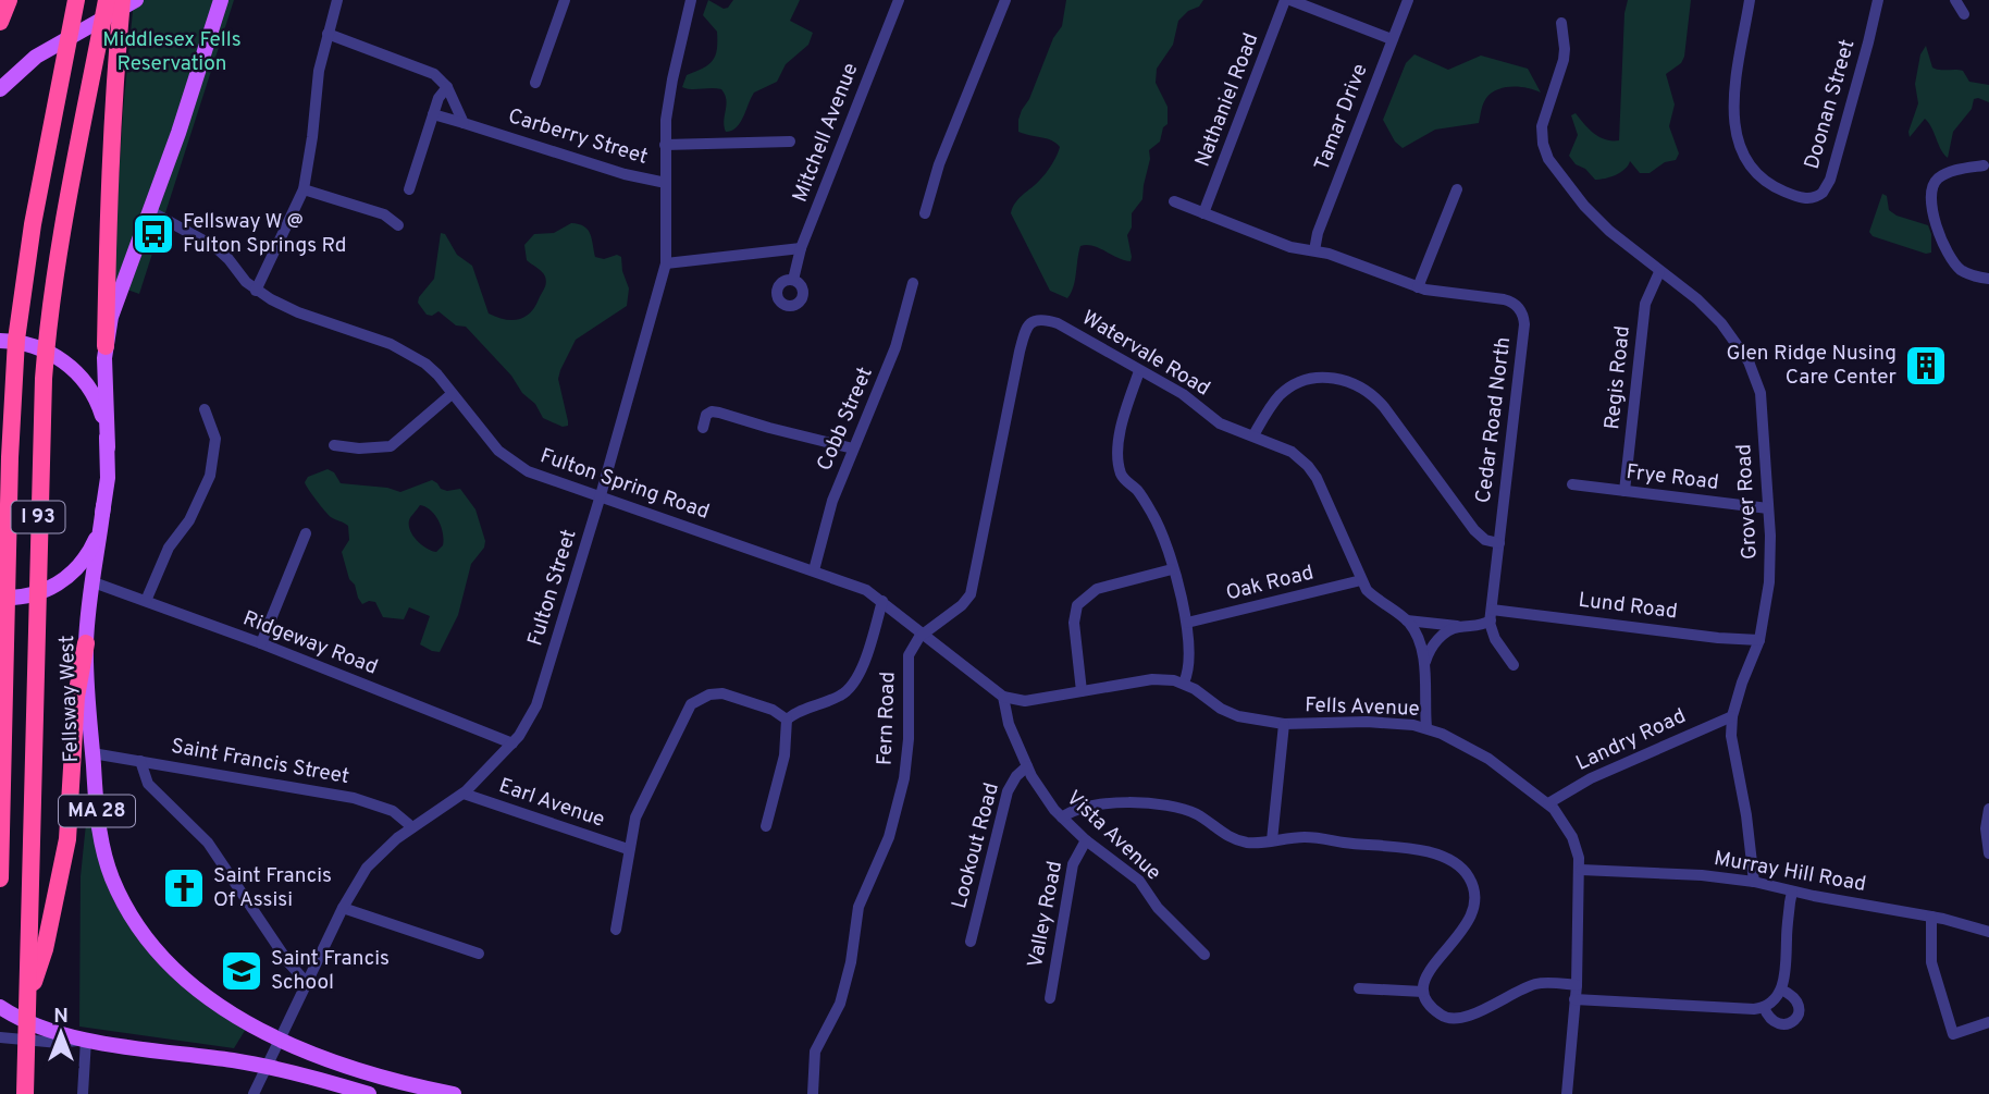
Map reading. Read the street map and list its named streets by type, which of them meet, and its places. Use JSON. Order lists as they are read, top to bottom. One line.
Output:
{"streets":{"highway":["I 93"],"main road":["Fellsway West","MA 28"],"street":["Nathaniel Road","Doonan Street","Tamar Drive","Mitchell Avenue","Carberry Street","Watervale Road","Regis Road","Cobb Street","Cedar Road North","Frye Road","Fulton Spring Road","Grover Road","Oak Road","Fulton Street","Lund Road","Ridgeway Road","Fells Avenue","Fern Road","Landry Road","Saint Francis Street","Earl Avenue","Vista Avenue","Lookout Road","Murray Hill Road","Valley Road"]},"crossings":[["Nathaniel Road","Tamar Drive"],["Nathaniel Road","Cedar Road North"],["Tamar Drive","Cedar Road North"],["Carberry Street","Fulton Street"],["Watervale Road","Oak Road"],["Watervale Road","Lund Road"],["Watervale Road","Fells Avenue"],["Watervale Road","Fern Road"],["Regis Road","Frye Road"],["Regis Road","Grover Road"],["Cobb Street","Fulton Spring Road"],["Cedar Road North","Lund Road"],["Frye Road","Grover Road"],["Fulton Spring Road","Fulton Street"],["Fulton Spring Road","Fern Road"],["Fulton Spring Road","MA 28"],["Grover Road","Lund Road"],["Grover Road","Landry Road"],["Grover Road","Murray Hill Road"],["Fulton Street","Ridgeway Road"],["Fulton Street","Fellsway West"],["Fulton Street","Saint Francis Street"],["Fulton Street","Earl Avenue"],["Ridgeway Road","Fellsway West"],["Fellsway West","Saint Francis Street"],["Fellsway West","MA 28"],["Fells Avenue","Landry Road"],["Fells Avenue","Murray Hill Road"],["Vista Avenue","Lookout Road"],["Vista Avenue","Valley Road"]],"parks":["Middlesex Fells Reservation"],"places":{"bus stop":["Fellsway W @ Fulton Springs Rd"],"building":["Glen Ridge Nusing Care Center"],"church":["Saint Francis Of Assisi"],"school or university":["Saint Francis School"]},"north":"top"}
